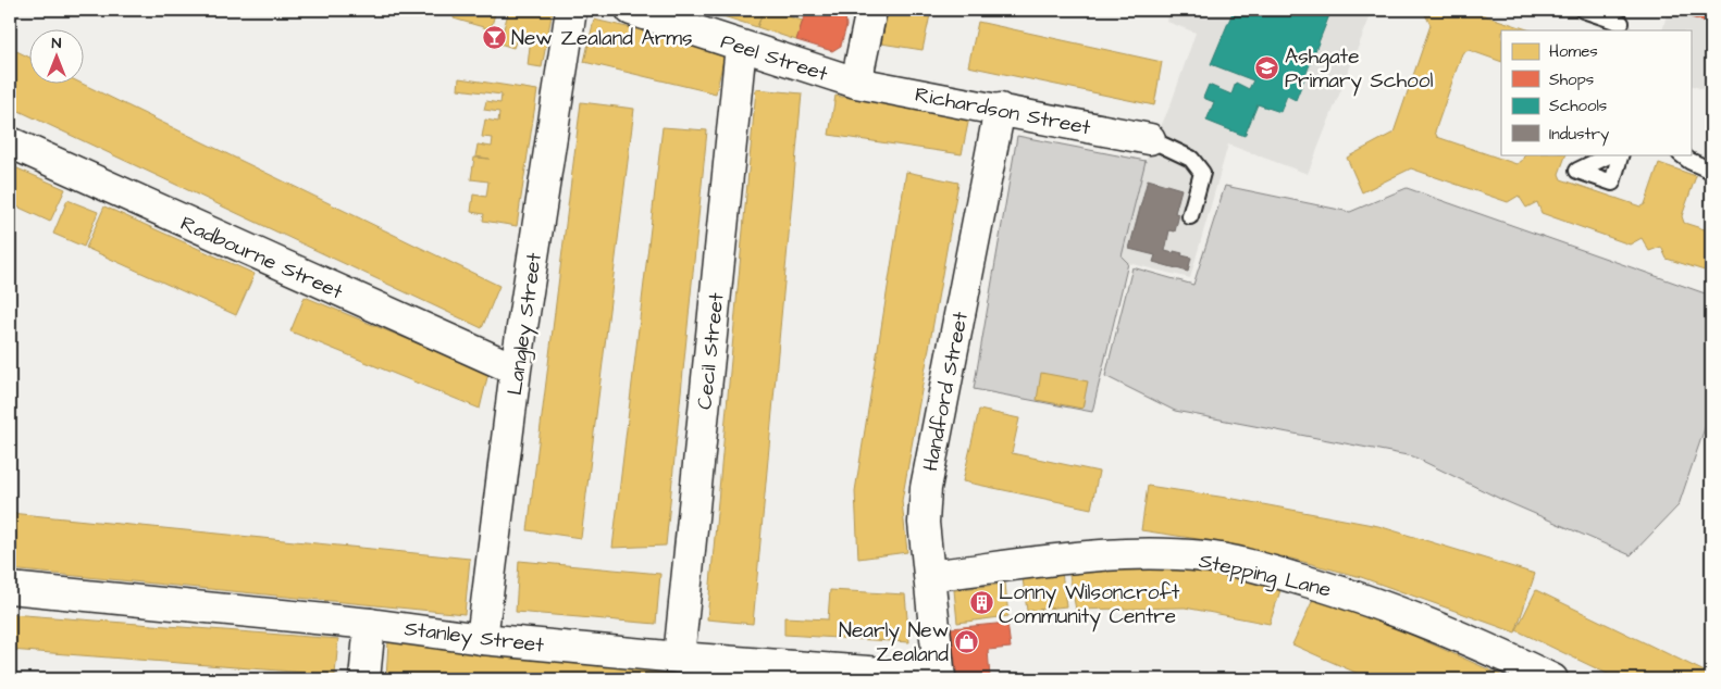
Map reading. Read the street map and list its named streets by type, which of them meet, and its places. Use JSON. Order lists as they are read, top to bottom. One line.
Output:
{"streets":{"street":["Peel Street","Richardson Street","Radbourne Street","Langley Street","Cecil Street","Handford Street","Stepping Lane","Stanley Street"]},"crossings":[["Peel Street","Richardson Street"],["Peel Street","Cecil Street"],["Richardson Street","Handford Street"],["Radbourne Street","Langley Street"],["Langley Street","Stanley Street"],["Cecil Street","Stanley Street"],["Handford Street","Stepping Lane"],["Handford Street","Stanley Street"]],"places":{"bar":["New Zealand Arms"],"school or university":["Ashgate Primary School"],"building":["Lonny Wilsoncroft Community Centre"],"shop":["Nearly New Zealand"]},"legend":["Homes","Shops","Schools","Industry"],"north":"top"}
